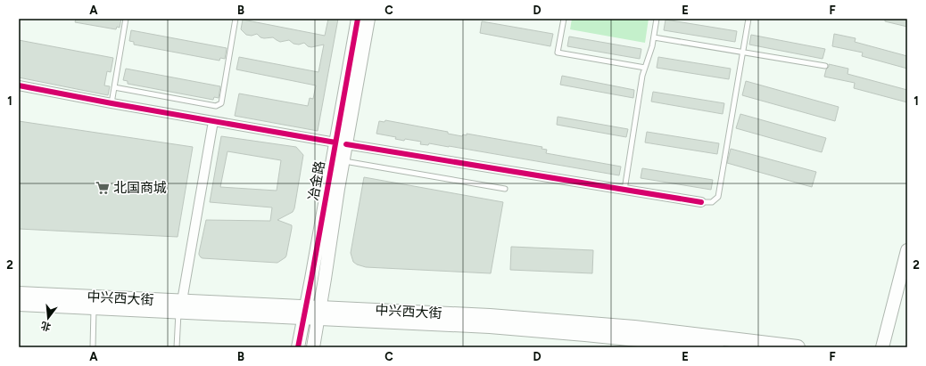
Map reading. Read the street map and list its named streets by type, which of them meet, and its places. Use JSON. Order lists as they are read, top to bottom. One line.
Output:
{"streets":{"main road":["中兴西大街"],"street":["冶金路"]},"crossings":[["冶金路","中兴西大街"]],"places":{"supermarket":["北国商城"]},"north":"bottom","grid":{"columns":["A","B","C","D","E","F"],"rows":["1","2"]}}
